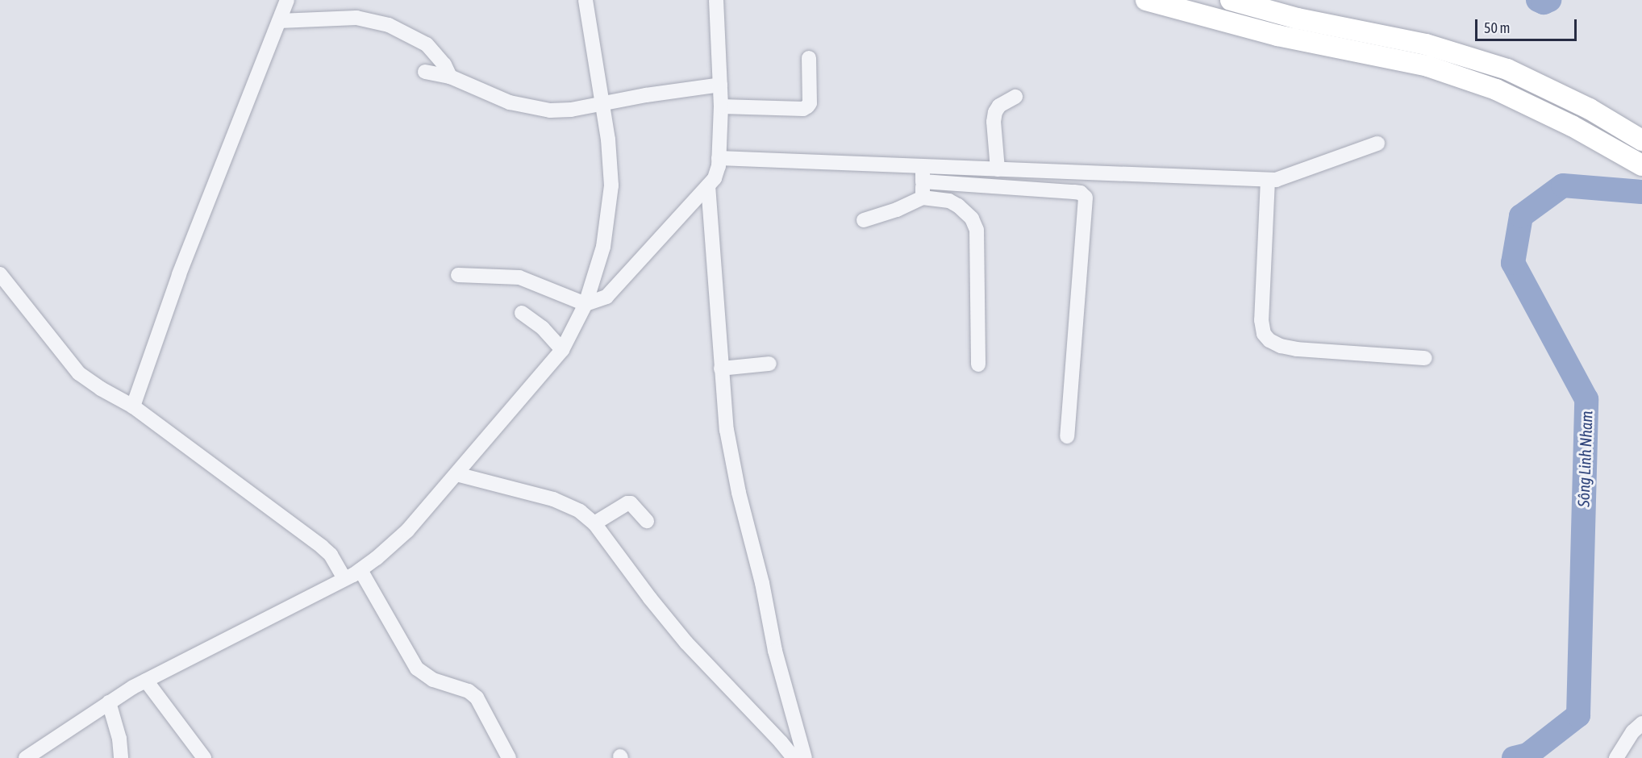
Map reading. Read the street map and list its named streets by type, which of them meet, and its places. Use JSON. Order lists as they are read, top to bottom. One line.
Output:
{"water":["Sông Linh Nham"],"scale_bar":"50 m"}
